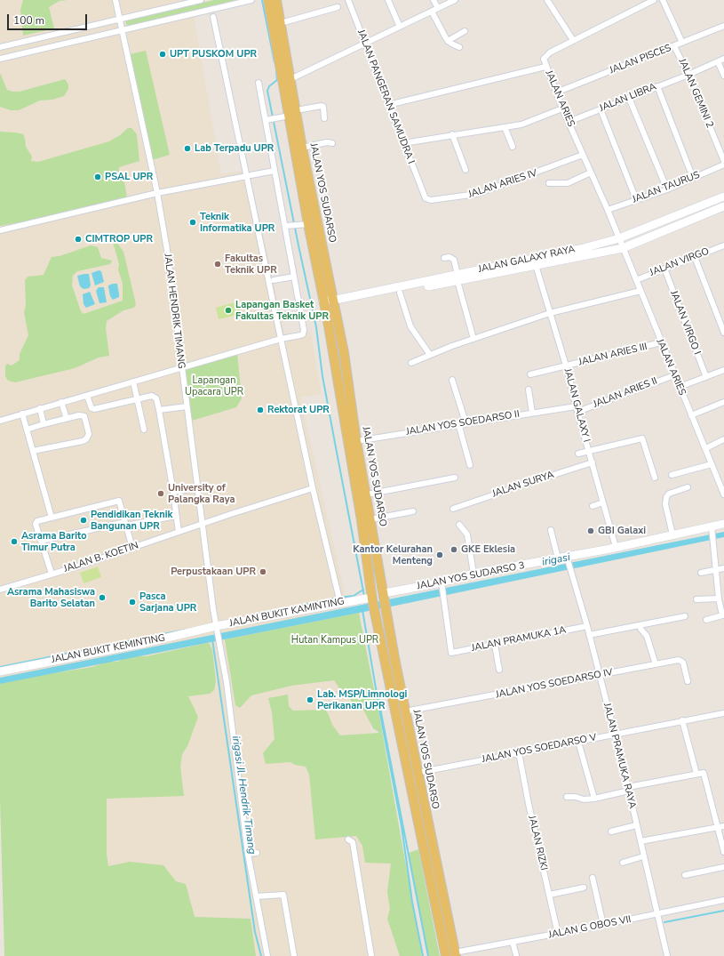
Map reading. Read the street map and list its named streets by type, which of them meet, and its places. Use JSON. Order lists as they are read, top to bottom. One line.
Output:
{"streets":{"main road":["JALAN YOS SUDARSO"],"street":["JALAN PISCES","JALAN GEMINI 2","JALAN PANGERAN SAMUDRA I","JALAN LIBRA","JALAN ARIES","JALAN ARIES IV","JALAN TAURUS","JALAN GALAXY RAYA","JALAN VIRGO","JALAN HENDRIK TIMANG","JALAN VIRGO I","JALAN ARIES III","JALAN ARIES II","JALAN GALAXY I","JALAN YOS SOEDARSO II","JALAN SURYA","JALAN B. KOETIN","JALAN YOS SUDARSO 3","JALAN BUKIT KAMINTING","JALAN PRAMUKA 1A","JALAN BUKIT KEMINTING","JALAN YOS SOEDARSO IV","JALAN YOS SOEDARSO V","JALAN PRAMUKA RAYA","JALAN RIZKI","JALAN G OBOS VII"]},"crossings":[["JALAN PISCES","JALAN GEMINI 2"],["JALAN PISCES","JALAN ARIES"],["JALAN GEMINI 2","JALAN LIBRA"],["JALAN PANGERAN SAMUDRA I","JALAN ARIES IV"],["JALAN LIBRA","JALAN ARIES"],["JALAN ARIES","JALAN ARIES IV"],["JALAN ARIES","JALAN TAURUS"],["JALAN ARIES","JALAN GALAXY RAYA"],["JALAN ARIES","JALAN VIRGO"],["JALAN ARIES","JALAN ARIES III"],["JALAN ARIES","JALAN ARIES II"],["JALAN YOS SUDARSO","JALAN GALAXY RAYA"],["JALAN YOS SUDARSO","JALAN YOS SOEDARSO II"],["JALAN YOS SUDARSO","JALAN YOS SUDARSO 3"],["JALAN YOS SUDARSO","JALAN BUKIT KAMINTING"],["JALAN YOS SUDARSO","JALAN YOS SOEDARSO IV"],["JALAN YOS SUDARSO","JALAN YOS SOEDARSO V"],["JALAN YOS SUDARSO","JALAN G OBOS VII"],["JALAN GALAXY RAYA","JALAN GALAXY I"],["JALAN VIRGO","JALAN VIRGO I"],["JALAN HENDRIK TIMANG","JALAN B. KOETIN"],["JALAN HENDRIK TIMANG","JALAN BUKIT KAMINTING"],["JALAN HENDRIK TIMANG","JALAN BUKIT KEMINTING"],["JALAN ARIES III","JALAN GALAXY I"],["JALAN ARIES II","JALAN GALAXY I"],["JALAN ARIES II","JALAN YOS SOEDARSO II"],["JALAN GALAXY I","JALAN YOS SOEDARSO II"],["JALAN GALAXY I","JALAN SURYA"],["JALAN GALAXY I","JALAN YOS SUDARSO 3"],["JALAN YOS SUDARSO 3","JALAN PRAMUKA 1A"],["JALAN YOS SUDARSO 3","JALAN PRAMUKA RAYA"],["JALAN BUKIT KAMINTING","JALAN BUKIT KEMINTING"],["JALAN PRAMUKA 1A","JALAN PRAMUKA RAYA"],["JALAN YOS SOEDARSO IV","JALAN PRAMUKA RAYA"],["JALAN YOS SOEDARSO V","JALAN PRAMUKA RAYA"],["JALAN YOS SOEDARSO V","JALAN RIZKI"],["JALAN PRAMUKA RAYA","JALAN G OBOS VII"],["JALAN RIZKI","JALAN G OBOS VII"]],"water":["irigasi","irigasi Jl. Hendrik Timang"],"parks":["Lapangan Upacara UPR","Hutan Kampus UPR"],"places":["UPT PUSKOM UPR","Lab Terpadu UPR","PSAL UPR","Teknik Informatika UPR","CIMTROP UPR","Fakultas Teknik UPR","Lapangan Basket Fakultas Teknik UPR","Rektorat UPR","University of Palangka Raya","Pendidikan Teknik Bangunan UPR","GBI Galaxi","Asrama Barito Timur Putra","GKE Eklesia","Kantor Kelurahan Menteng","Perpustakaan UPR","Asrama Mahasiswa Barito Selatan","Pasca Sarjana UPR","Lab. MSP/Limnologi Perikanan UPR"],"scale_bar":"100 m"}
